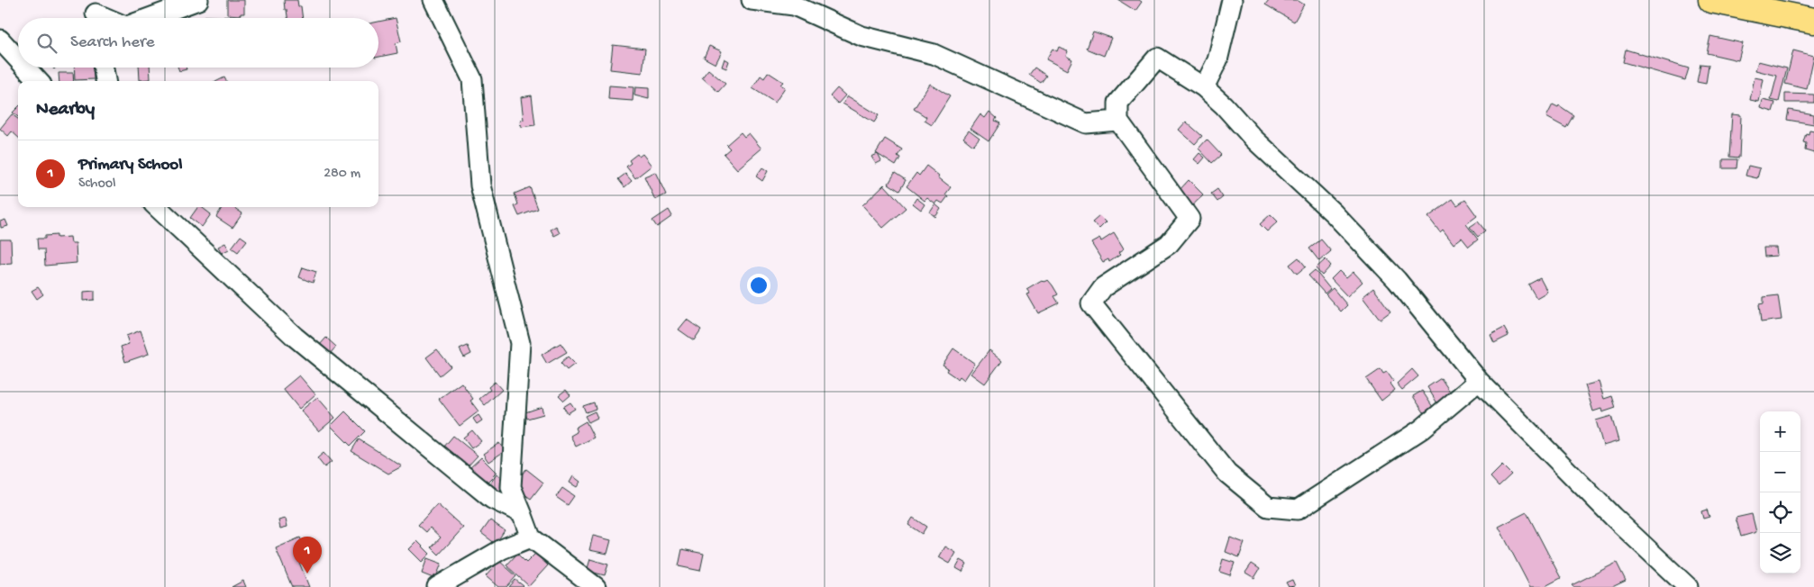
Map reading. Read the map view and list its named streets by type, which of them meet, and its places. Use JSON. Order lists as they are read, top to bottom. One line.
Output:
{"page":{"search":"Search here","heading":"Nearby","list":[{"mark":"1","name":"Primary School","note":"School","value":"280 m"}],"map_buttons":["+","−"],"pins":"1"}}
